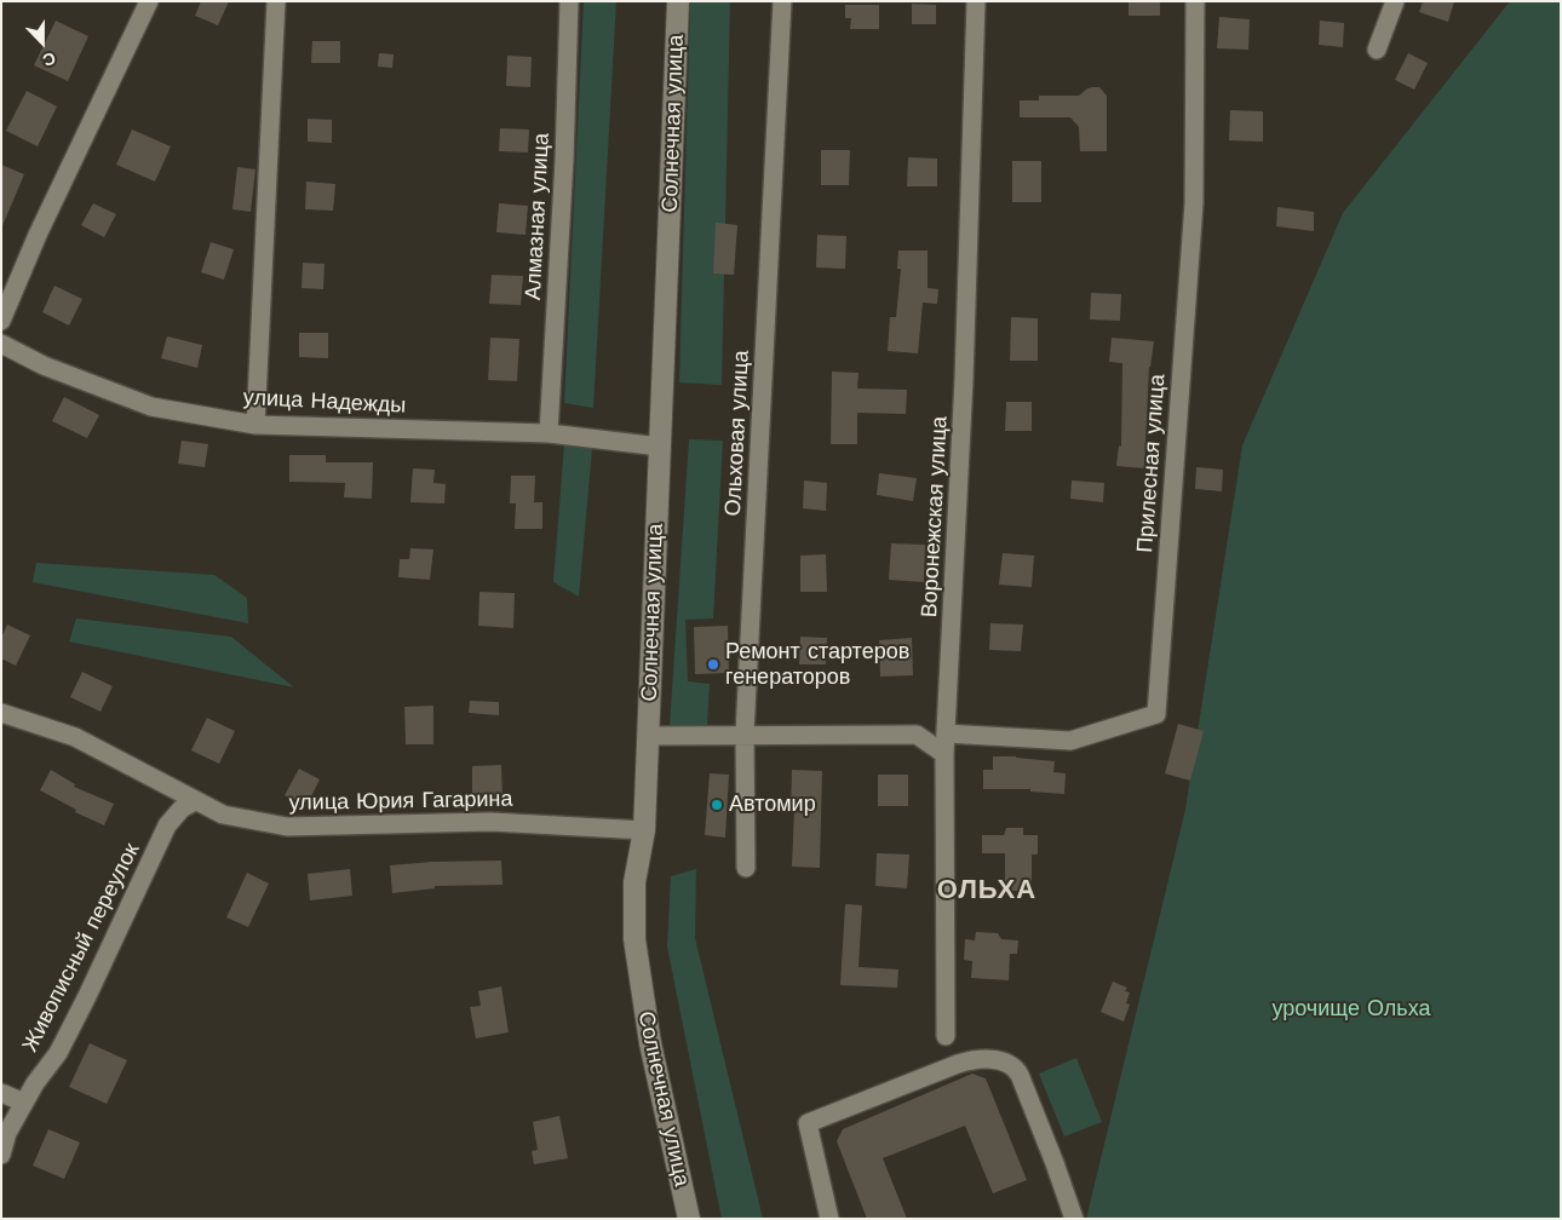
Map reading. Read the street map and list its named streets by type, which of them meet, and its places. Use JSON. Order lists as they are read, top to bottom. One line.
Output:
{"streets":{"street":["Солнечная улица","Алмазная улица","улица Надежды","Ольховая улица","Прилесная улица","Воронежская улица","улица Юрия Гагарина","Живописный переулок"]},"crossings":[["Солнечная улица","улица Надежды"],["Солнечная улица","улица Юрия Гагарина"],["Алмазная улица","улица Надежды"],["Прилесная улица","Воронежская улица"],["улица Юрия Гагарина","Живописный переулок"]],"districts":["ОЛЬХА"],"parks":["урочище Ольха"],"places":["Ремонт стартеров генераторов","Автомир"],"north":"bottom"}
